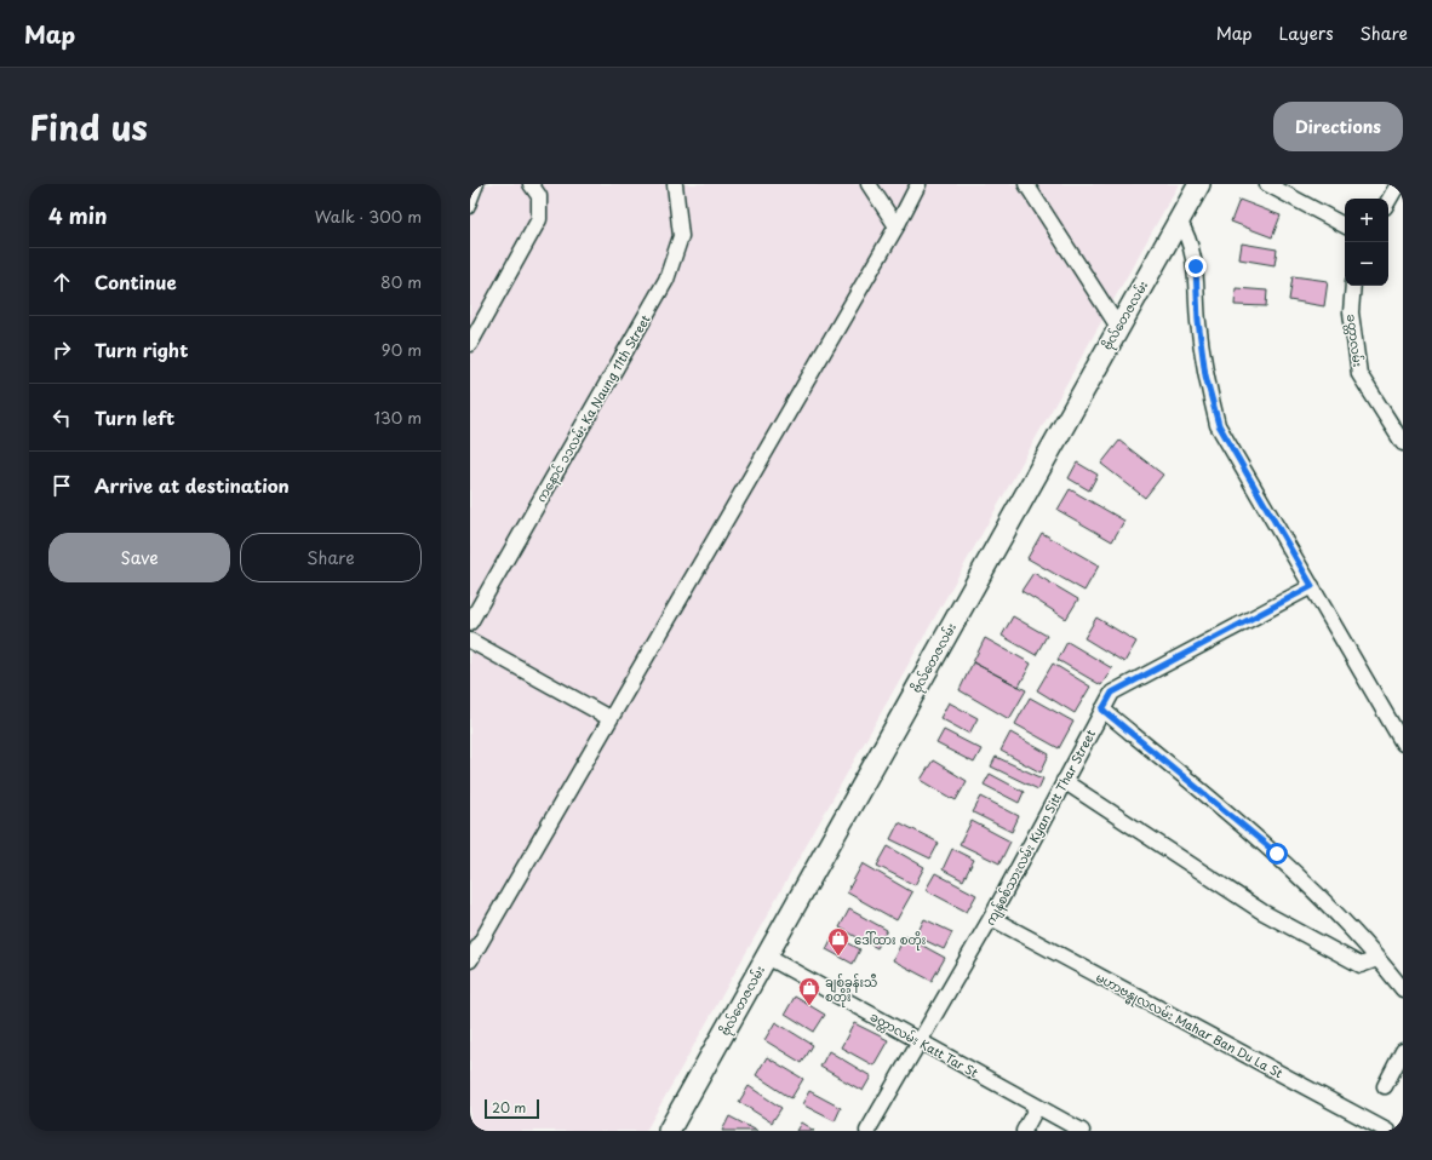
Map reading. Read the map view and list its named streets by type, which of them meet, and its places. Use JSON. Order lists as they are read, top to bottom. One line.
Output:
{"streets":{"main road":["ဗိုလ်တေဇလမ်း"],"street":["ခတ္တာလမ်း","ကနောင် ၁၁လမ်း Ka Naung 11th Street","ကျန်စစ်သားလမ်း Kyan Sitt Thar Street","မဟာဗန္ဓုလလမ်း Mahar Ban Du La St","ခတ္တာလမ်း Katt Tar St"]},"crossings":[["ဗိုလ်တေဇလမ်း","ခတ္တာလမ်း Katt Tar St"],["ကျန်စစ်သားလမ်း Kyan Sitt Thar Street","မဟာဗန္ဓုလလမ်း Mahar Ban Du La St"],["ကျန်စစ်သားလမ်း Kyan Sitt Thar Street","ခတ္တာလမ်း Katt Tar St"]],"places":{"shop":["ဒေါ်ထား စတိုး","ချစ်ခွန်းသီ စတိုး"]},"scale_bar":"20 m","page":{"header":"Map","nav":["Map","Layers","Share"],"title":"Find us","buttons":["Directions",["Save","Share"]],"heading":["4 min","Walk · 300 m"],"map_buttons":["+","−"],"list":[["Continue","80 m"],["Turn right","90 m"],["Turn left","130 m"],"Arrive at destination"],"scale":"20 m"}}
